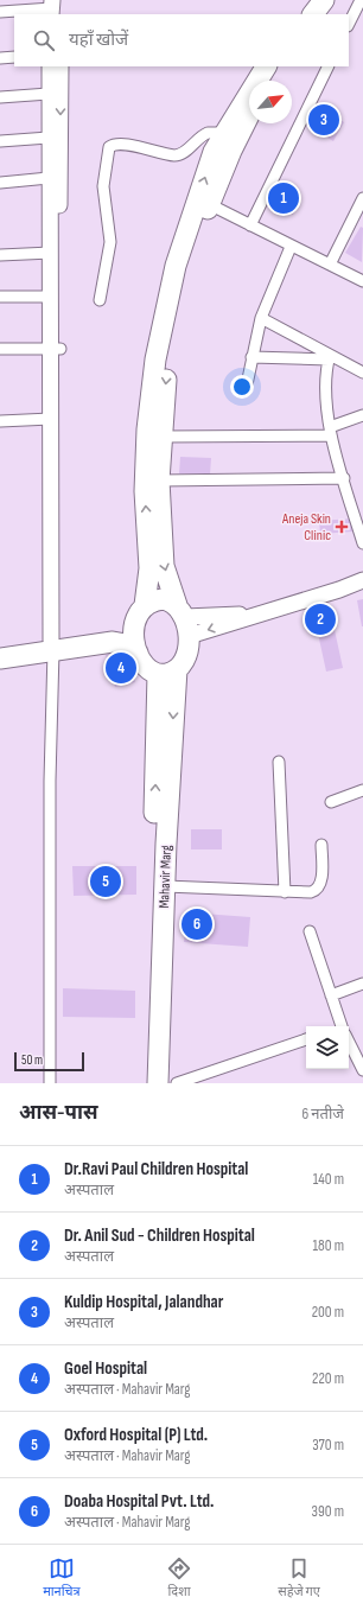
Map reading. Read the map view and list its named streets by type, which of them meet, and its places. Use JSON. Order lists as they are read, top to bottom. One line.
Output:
{"streets":{"highway":["Mahavir Marg"]},"places":{"health":["Aneja Skin Clinic"]},"scale_bar":"50 m","north":"top right","page":{"search":"यहाँ खोजें","pins":["3","1","2","4","5","6"],"scale":"50 m","heading":["आस-पास","6 नतीजे"],"list":[{"mark":"1","name":"Dr.Ravi Paul Children Hospital","note":"अस्पताल","value":"140 m"},{"mark":"2","name":"Dr. Anil Sud - Children Hospital","note":"अस्पताल","value":"180 m"},{"mark":"3","name":"Kuldip Hospital, Jalandhar","note":"अस्पताल","value":"200 m"},{"mark":"4","name":"Goel Hospital","note":"अस्पताल · Mahavir Marg","value":"220 m"},{"mark":"5","name":"Oxford Hospital (P) Ltd.","note":"अस्पताल · Mahavir Marg","value":"370 m"},{"mark":"6","name":"Doaba Hospital Pvt. Ltd.","note":"अस्पताल · Mahavir Marg","value":"390 m"}],"nav":["मानचित्र","दिशा","सहेजे गए"]}}
